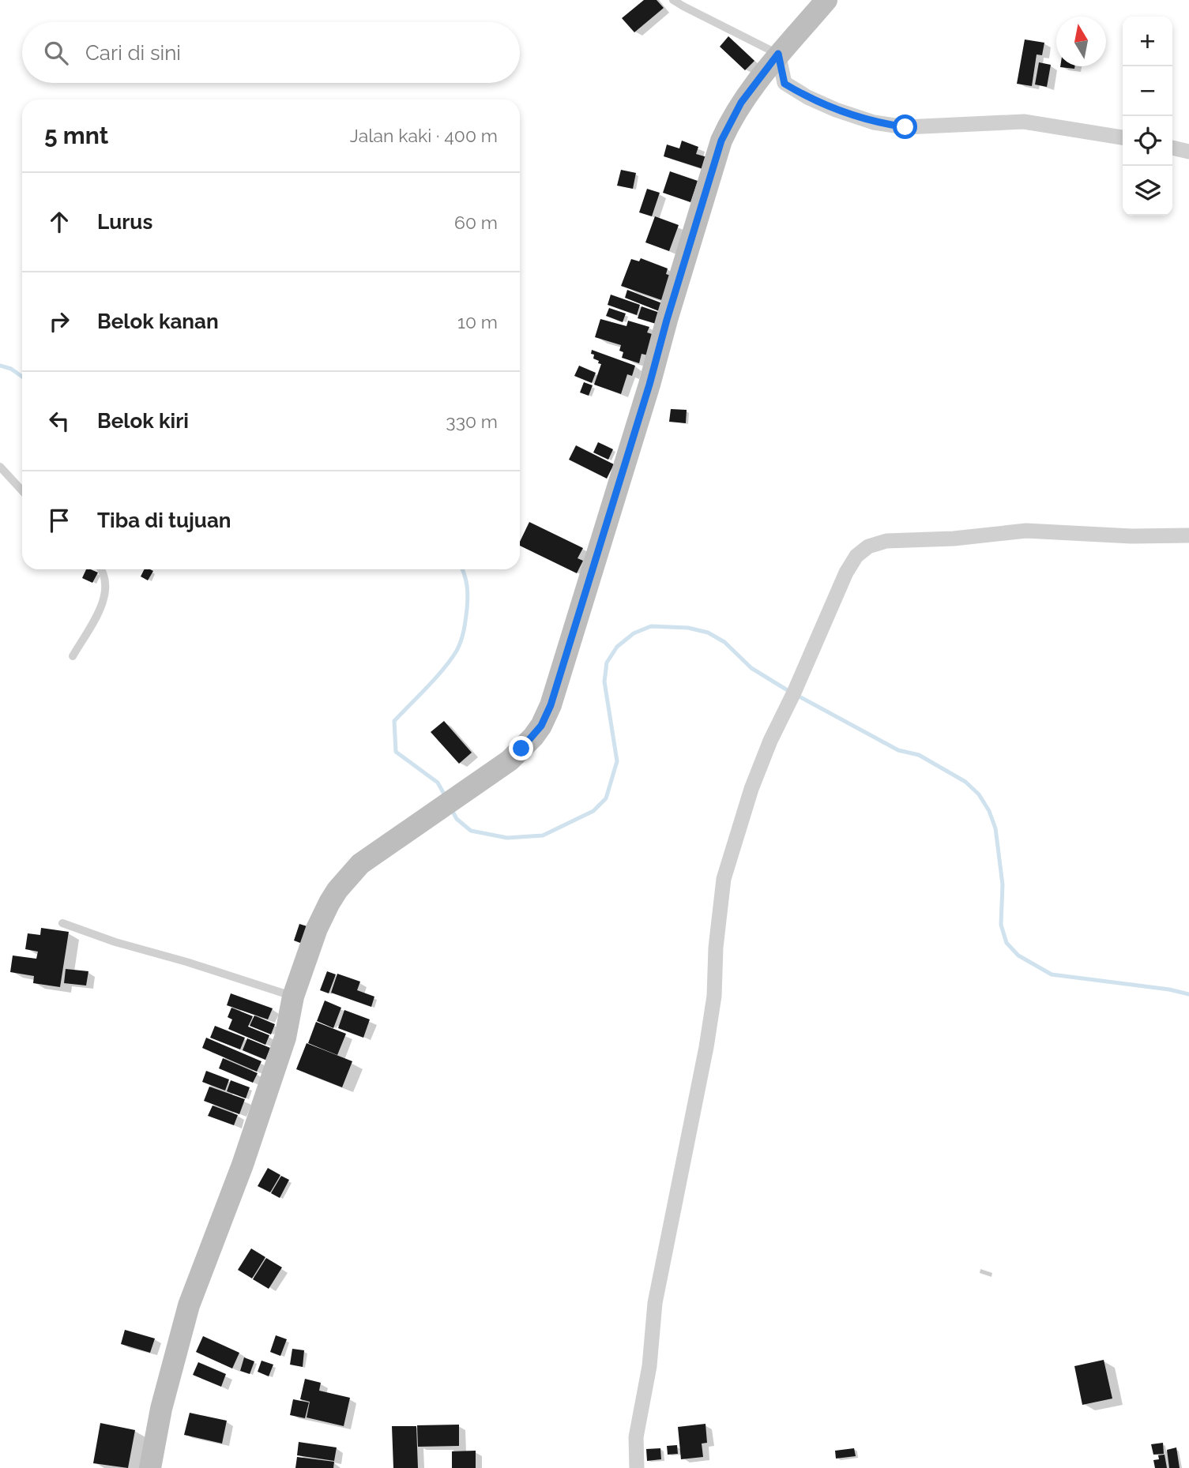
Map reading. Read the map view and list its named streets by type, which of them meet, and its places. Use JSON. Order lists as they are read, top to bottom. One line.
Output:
{"north":"top","page":{"map_buttons":["+","−"],"search":"Cari di sini","heading":["5 mnt","Jalan kaki · 400 m"],"list":[["Lurus","60 m"],["Belok kanan","10 m"],["Belok kiri","330 m"],"Tiba di tujuan"]}}
